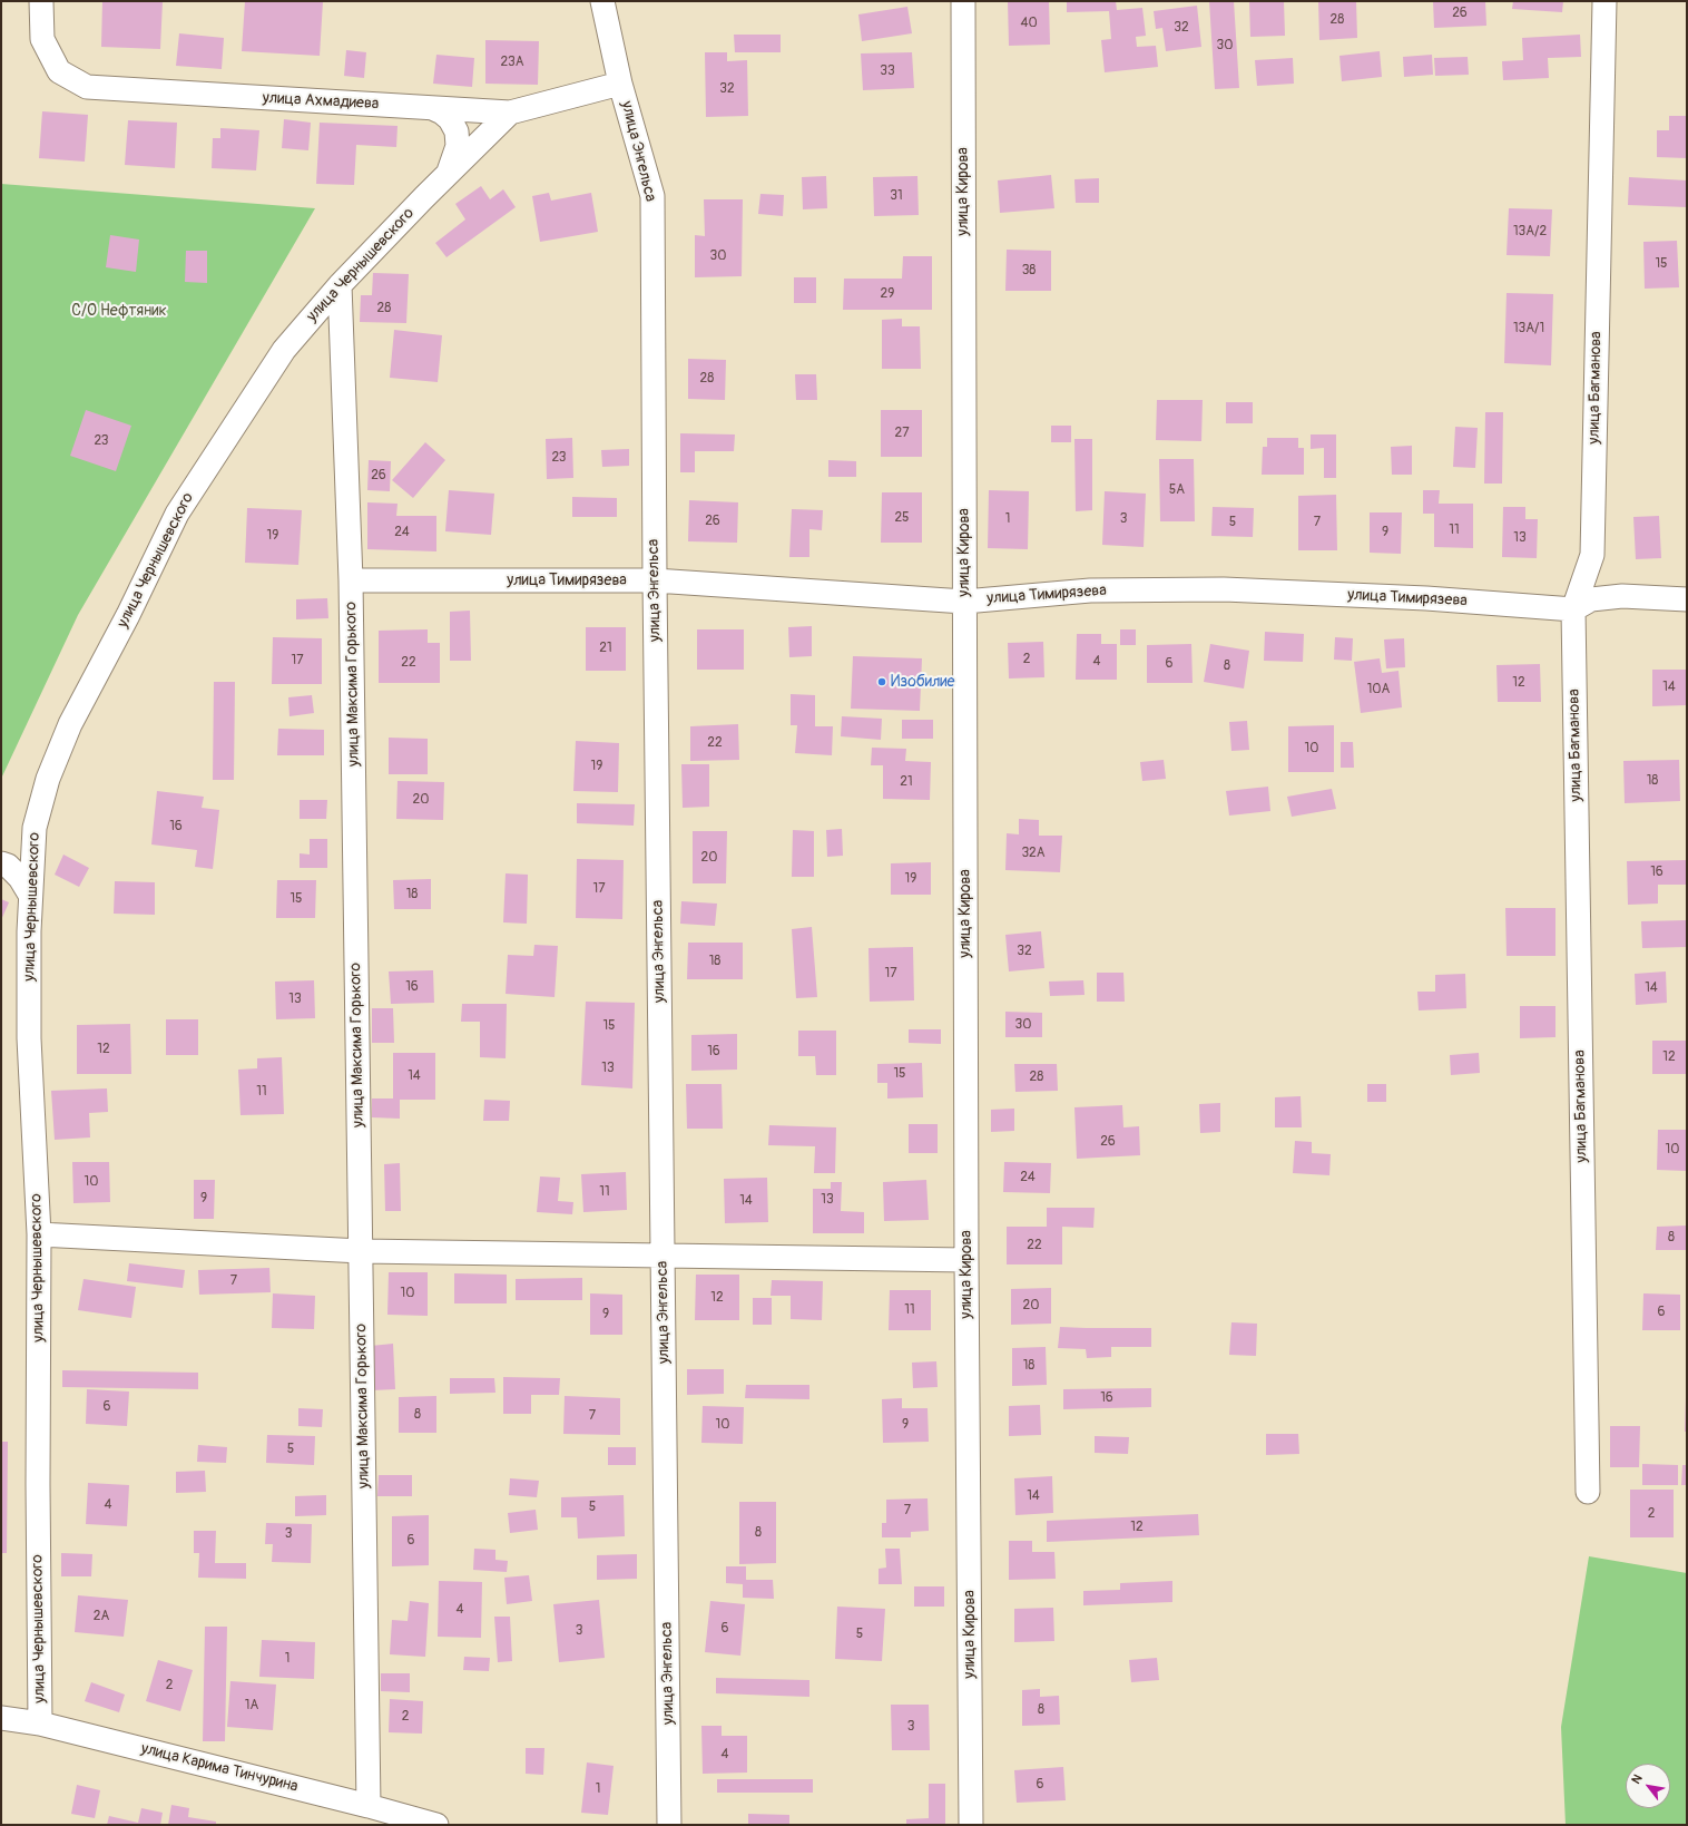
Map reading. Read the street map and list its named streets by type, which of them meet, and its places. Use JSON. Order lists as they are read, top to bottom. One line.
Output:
{"streets":{"street":["улица Ахмадиева","улица Энгельса","улица Кирова","улица Чернышевского","улица Багманова","улица Тимирязева","улица Максима Горького","улица Карима Тинчурина"]},"crossings":[["улица Ахмадиева","улица Энгельса"],["улица Ахмадиева","улица Чернышевского"],["улица Энгельса","улица Тимирязева"],["улица Кирова","улица Тимирязева"],["улица Чернышевского","улица Максима Горького"],["улица Чернышевского","улица Карима Тинчурина"],["улица Багманова","улица Тимирязева"],["улица Тимирязева","улица Максима Горького"],["улица Максима Горького","улица Карима Тинчурина"]],"parks":["С/О Нефтяник"],"places":["Изобилие"],"house_numbers":["26","28","40","32","30","23А","33","32","31","13А/2","30","15","38","29","28","13А/1","28","27","23","23","26","5А","25","1","3","26","5","7","11","24","9","19","13","21","2","17","4","22","6","8","12","14","10А","22","10","19","18","21","20","16","32А","20","16","19","17","18","15","32","18","17","16","14","13","30","15","12","16","12","13","15","14","28","11","26","10","24","10","11","9","13","14","8","22","7","10","12","20","11","6","9","18","16","6","8","7","10","9","5","14","4","5","7","2","12","8","3","6","4","2А","6","3","5","1","2","1А","8","2","3","4","6","1"],"north":"top left"}
